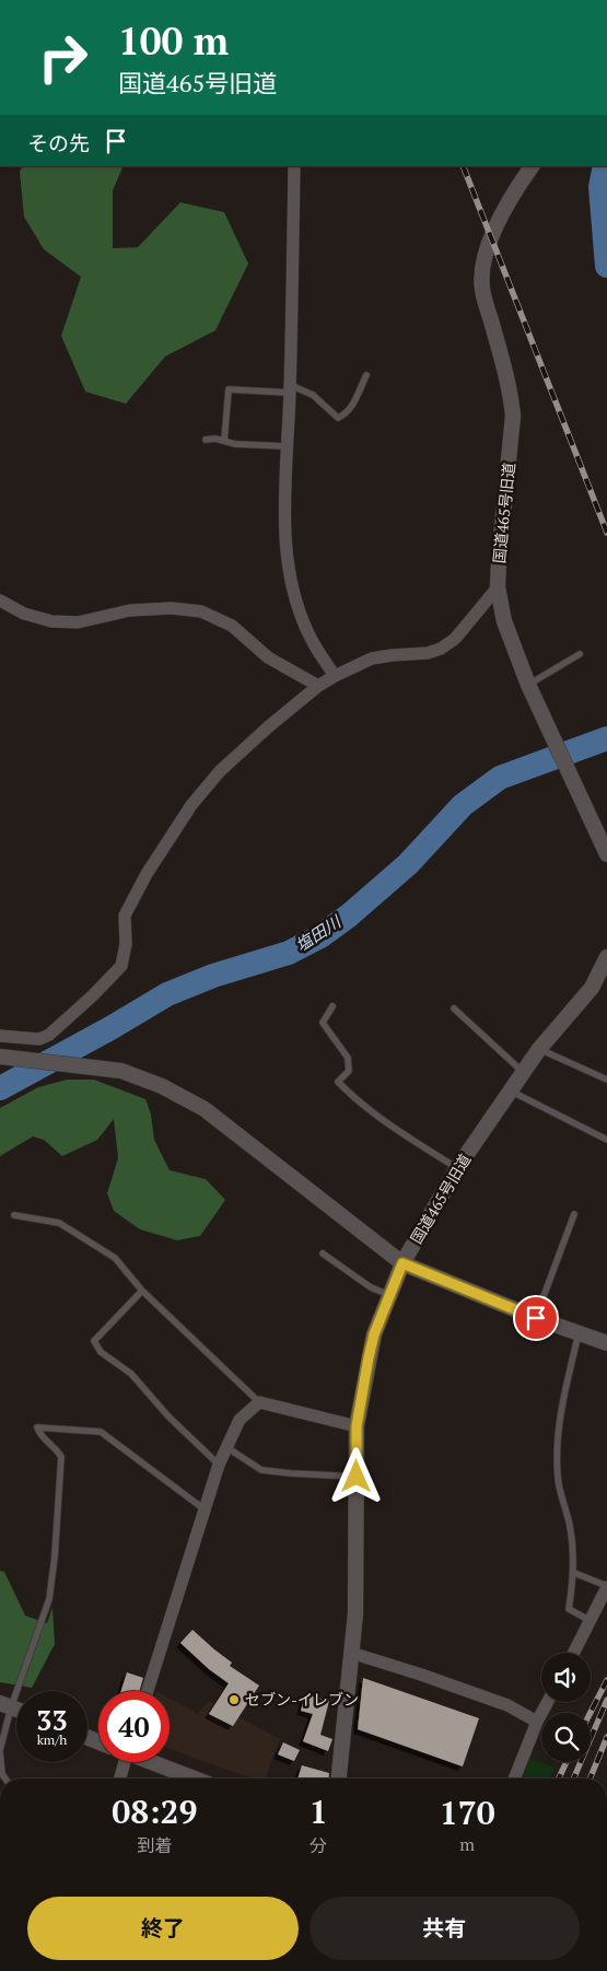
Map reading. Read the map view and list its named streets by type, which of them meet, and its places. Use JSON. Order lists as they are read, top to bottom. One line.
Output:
{"streets":{"street":["国道465号旧道"]},"water":["塩田川"],"places":["セブン-イレブン"],"page":{"turn":["100 m","国道465号旧道"],"then":"その先","speed":"33 km/h","limit":"40","eta":["08:29","到着","1","分","170","m"],"buttons":["終了","共有"]}}
